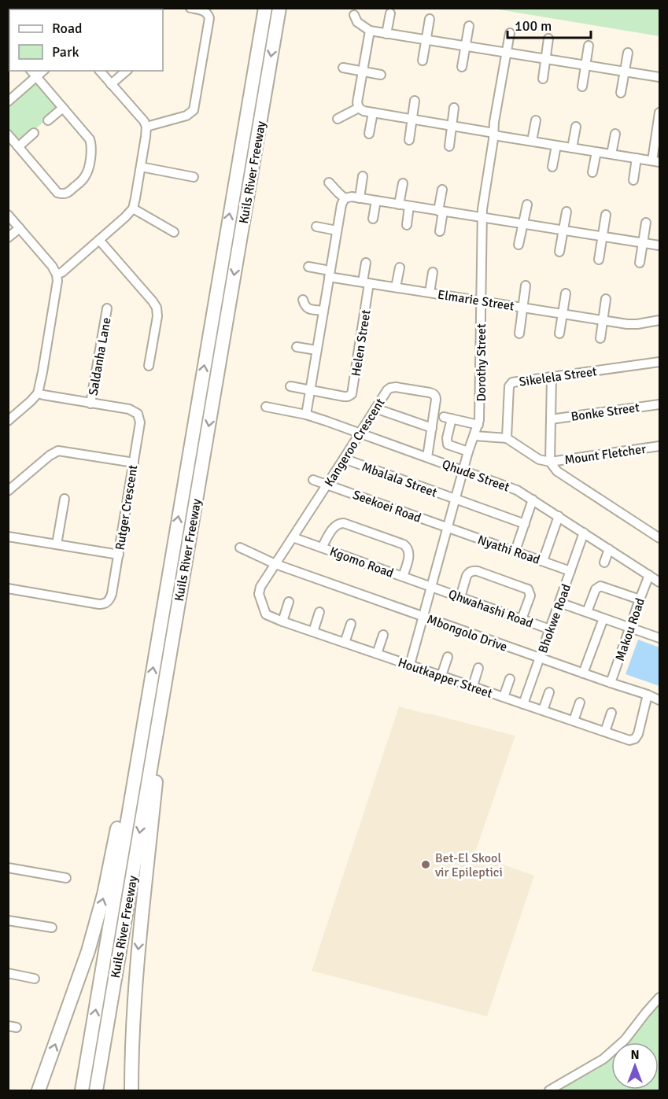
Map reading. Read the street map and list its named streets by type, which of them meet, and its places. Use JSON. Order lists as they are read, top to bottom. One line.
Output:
{"streets":{"highway":["Kuils River Freeway"],"street":["Elmarie Street","Helen Street","Saldanha Lane","Dorothy Street","Sikelela Street","Bonke Street","Kangeroo Crescent","Mount Fletcher","Qhude Street","Mbalala Street","Seekoei Road","Rutger Crescent","Nyathi Road","Kgomo Road","Qhwahashi Road","Bhokwe Road","Makou Road","Mbongolo Drive","Houtkapper Street"]},"crossings":[["Elmarie Street","Helen Street"],["Elmarie Street","Dorothy Street"],["Saldanha Lane","Rutger Crescent"],["Dorothy Street","Qhude Street"],["Dorothy Street","Mbalala Street"],["Dorothy Street","Seekoei Road"],["Dorothy Street","Nyathi Road"],["Dorothy Street","Kgomo Road"],["Dorothy Street","Qhwahashi Road"],["Dorothy Street","Mbongolo Drive"],["Dorothy Street","Houtkapper Street"],["Kangeroo Crescent","Qhude Street"],["Kangeroo Crescent","Mbalala Street"],["Kangeroo Crescent","Seekoei Road"],["Kangeroo Crescent","Kgomo Road"],["Kangeroo Crescent","Mbongolo Drive"],["Kangeroo Crescent","Houtkapper Street"],["Qhude Street","Bhokwe Road"],["Qhude Street","Makou Road"],["Seekoei Road","Nyathi Road"],["Nyathi Road","Bhokwe Road"],["Kgomo Road","Qhwahashi Road"],["Qhwahashi Road","Bhokwe Road"],["Bhokwe Road","Mbongolo Drive"],["Bhokwe Road","Houtkapper Street"],["Makou Road","Mbongolo Drive"],["Mbongolo Drive","Houtkapper Street"]],"places":["Bet-El Skool vir Epileptici"],"legend":["Road","Park"],"scale_bar":"100 m","north":"top"}
